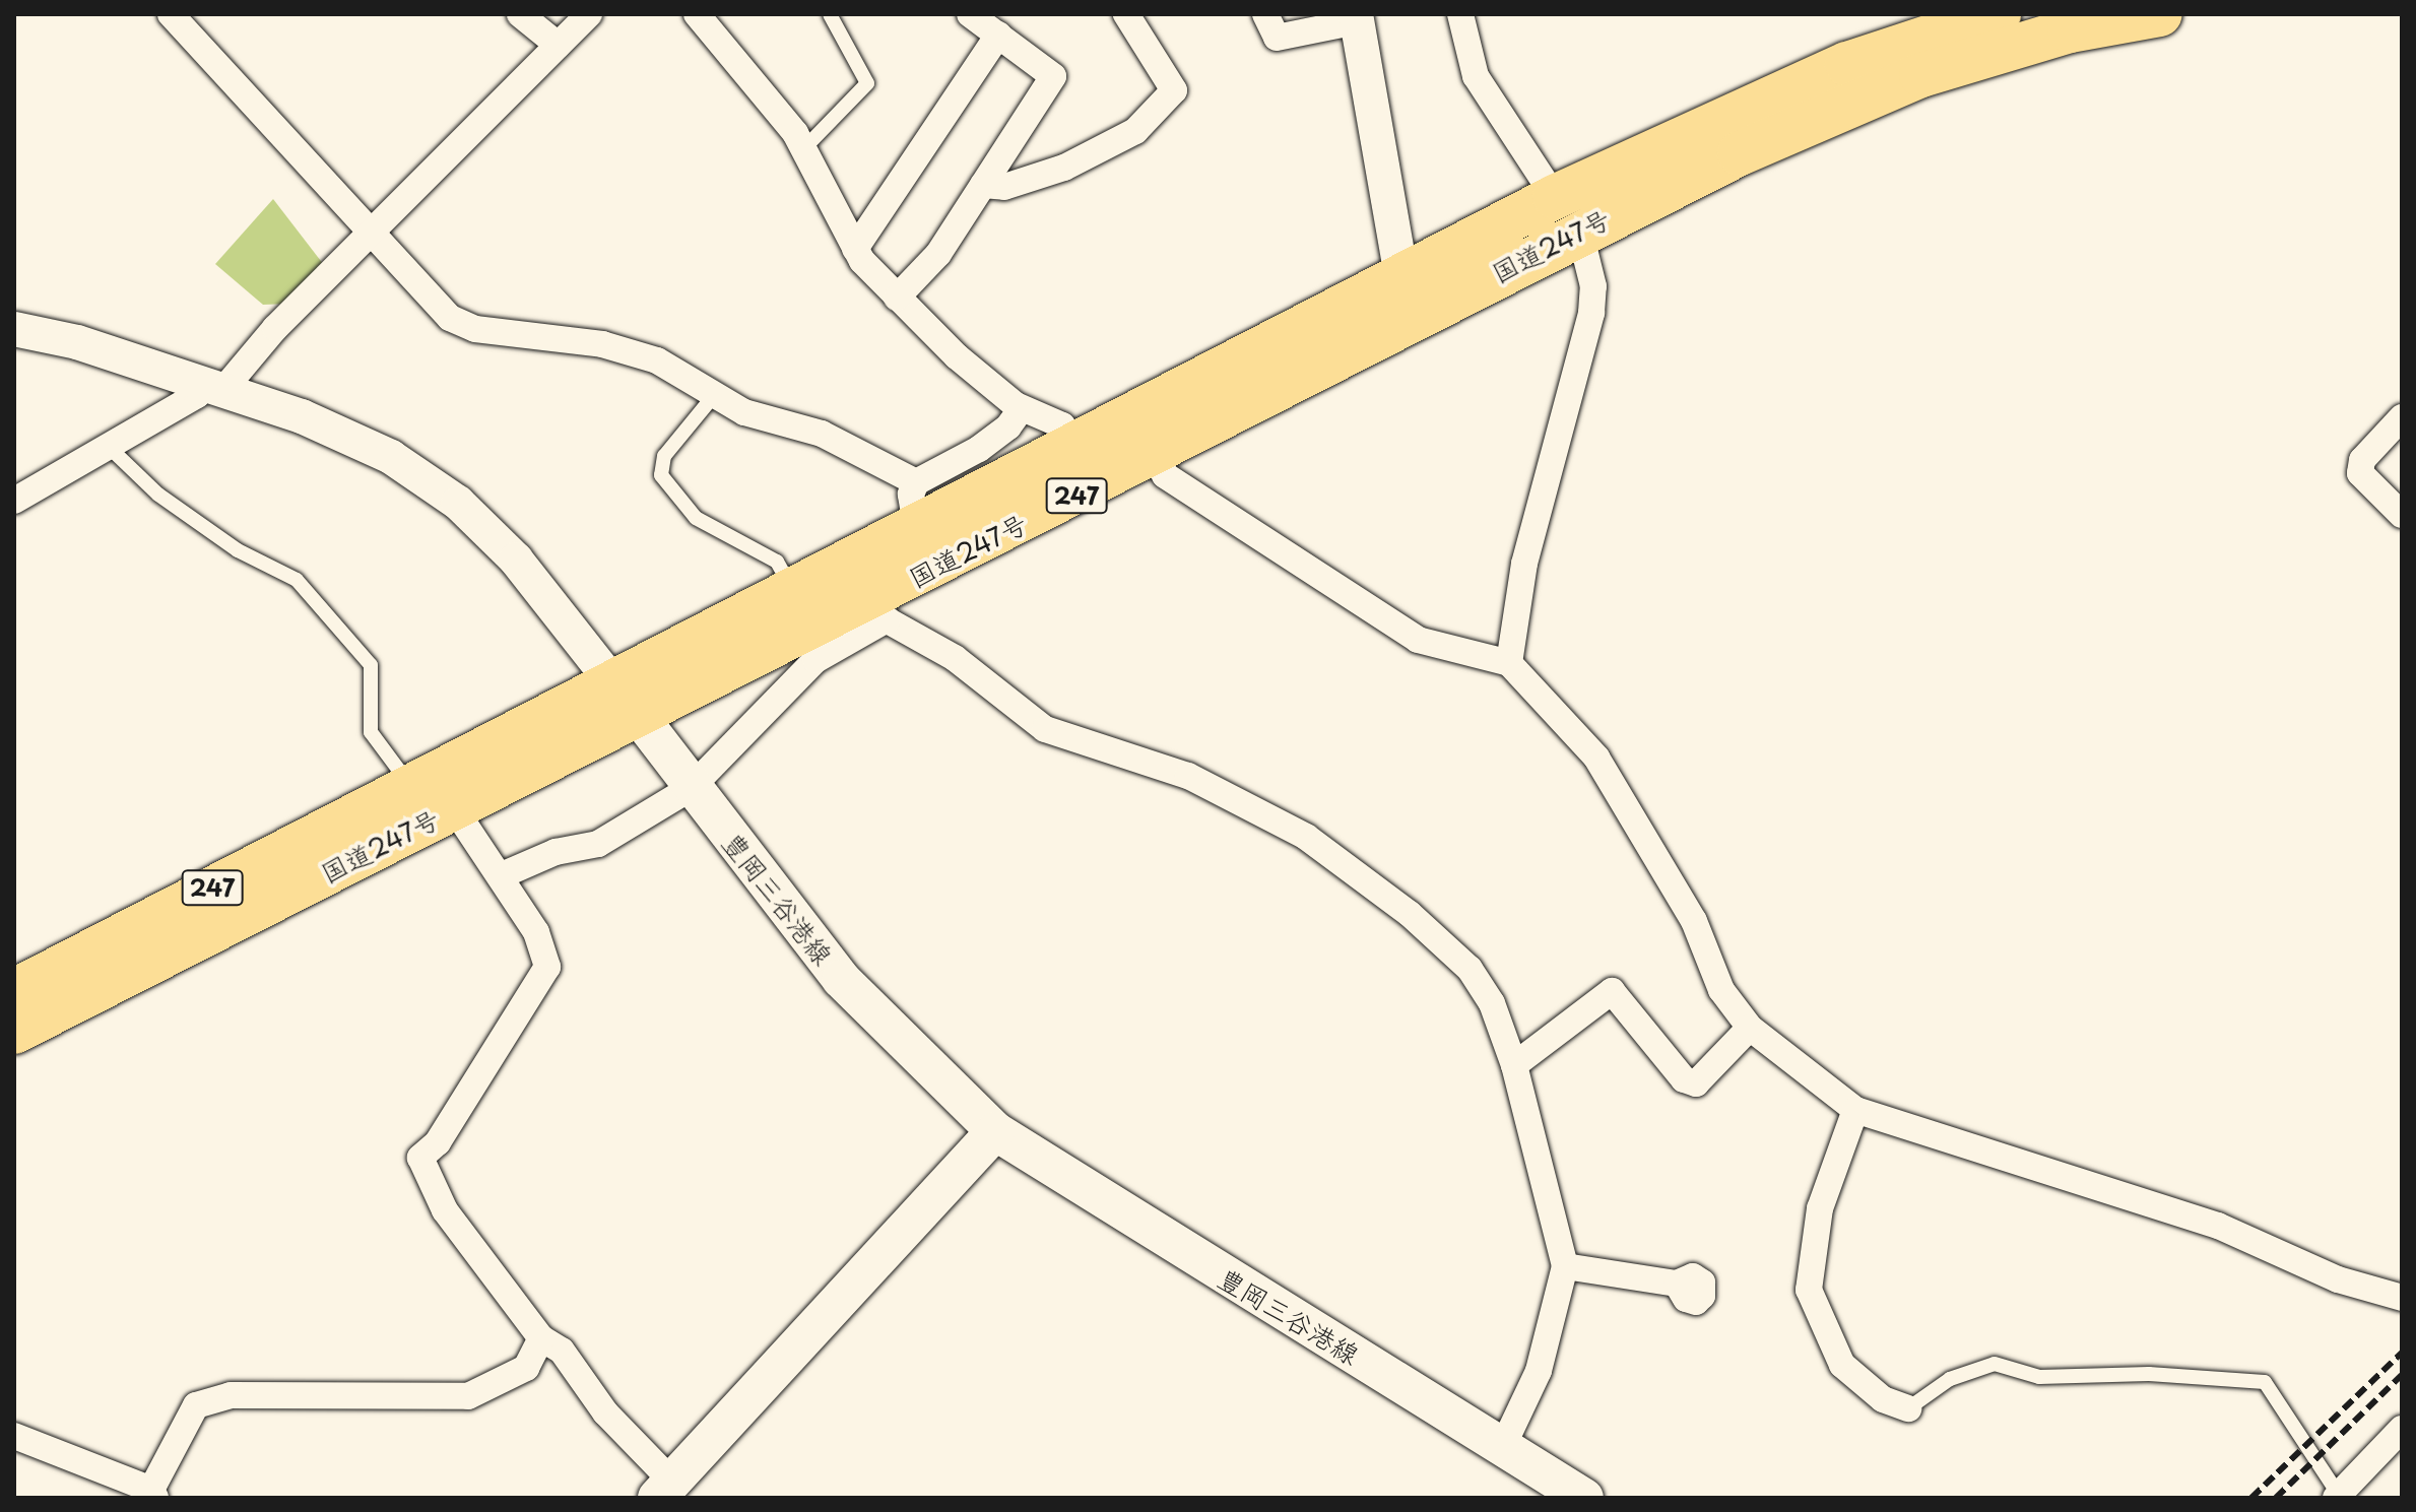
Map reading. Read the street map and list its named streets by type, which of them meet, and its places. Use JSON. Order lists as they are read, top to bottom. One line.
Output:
{"streets":{"highway":["国道247号","247"],"main road":["豊岡三谷港線"]},"crossings":[["国道247号","豊岡三谷港線"]]}
